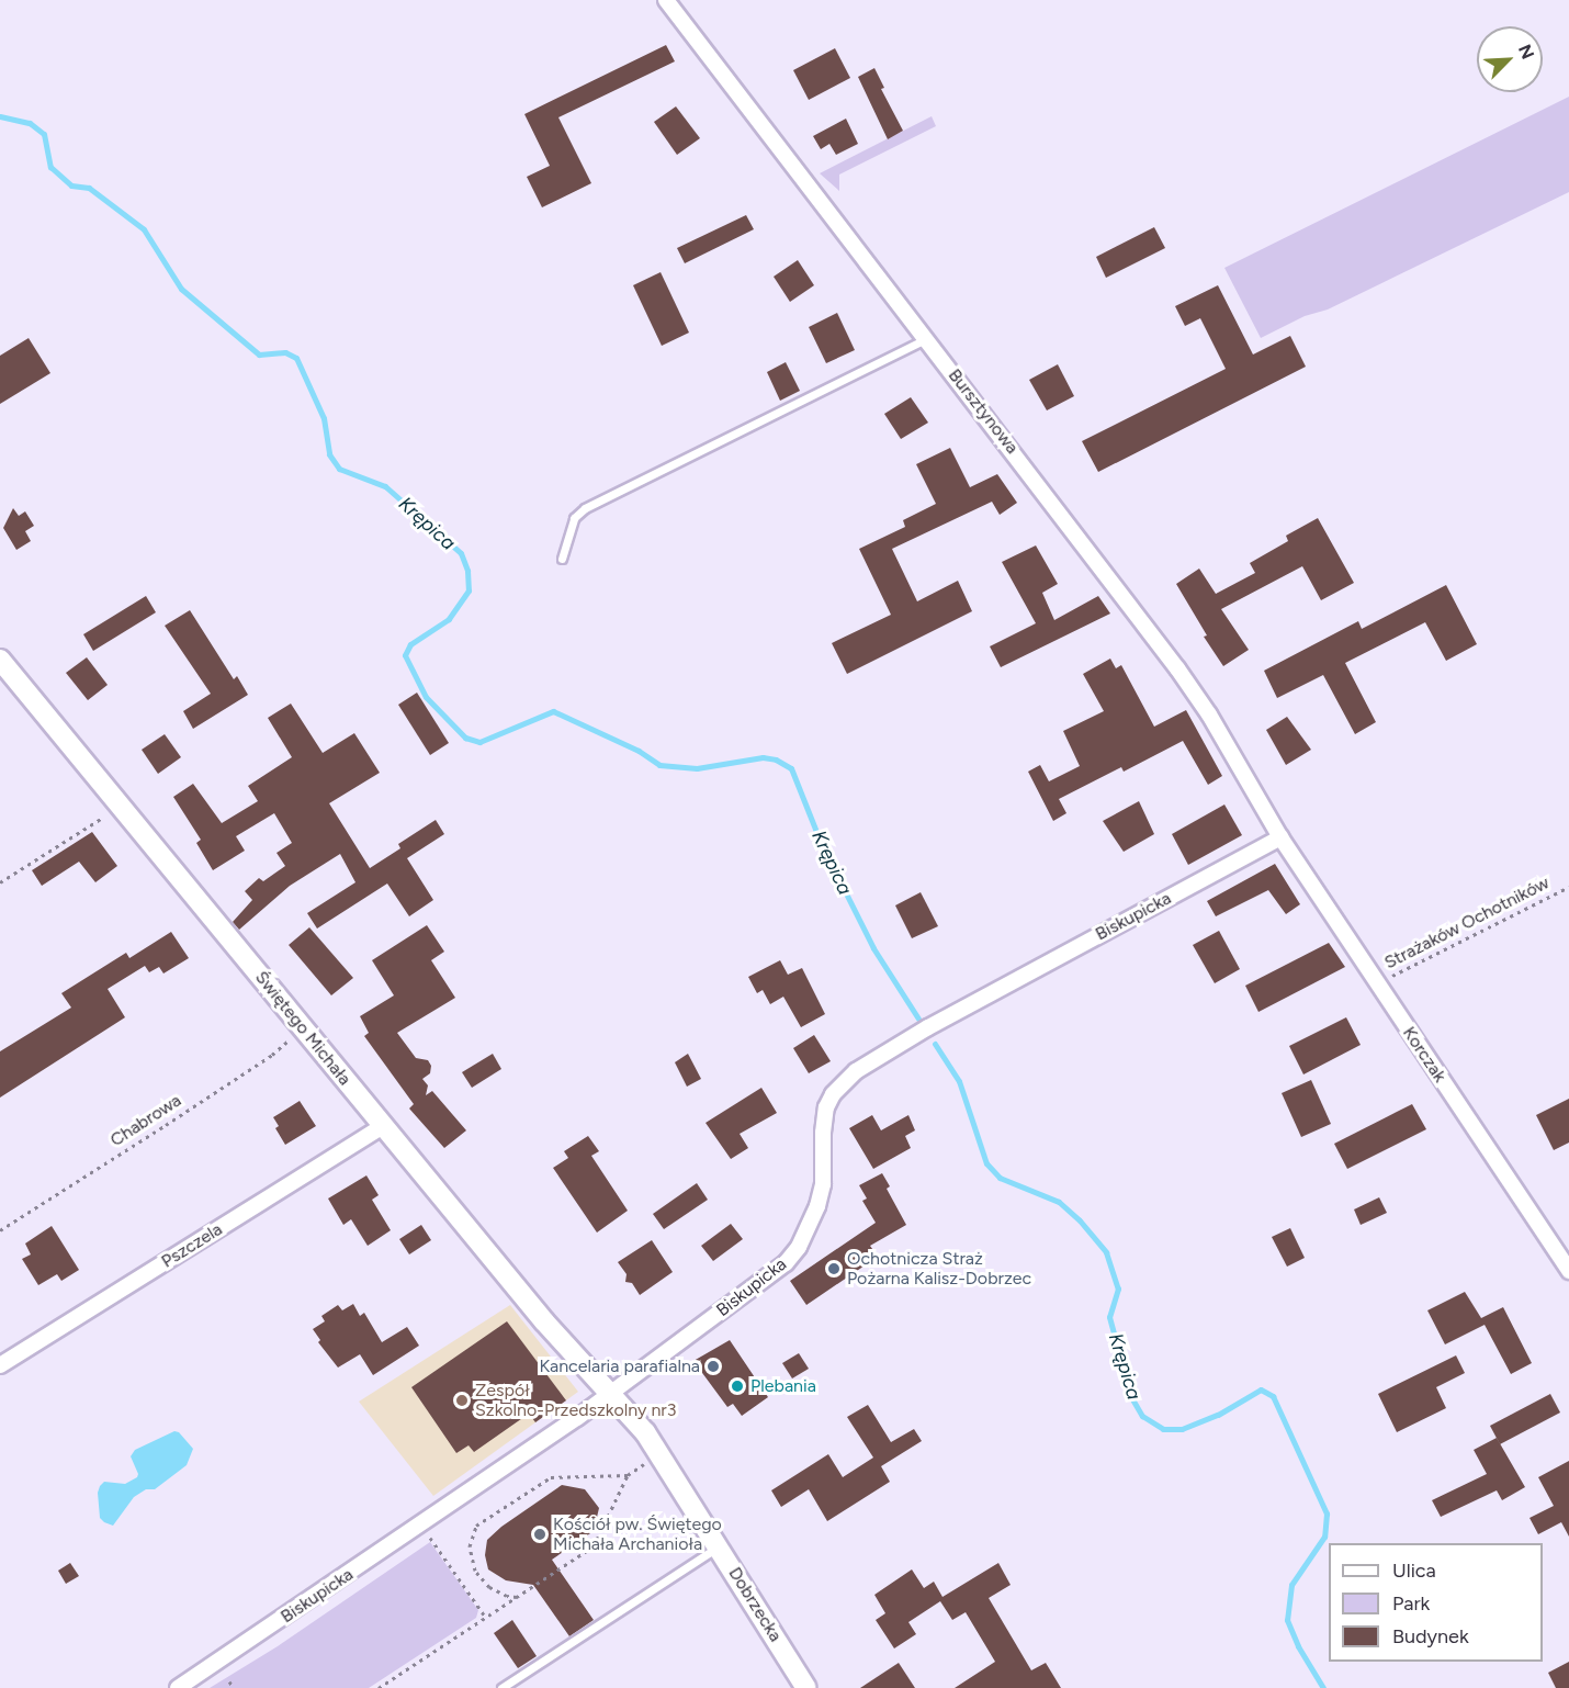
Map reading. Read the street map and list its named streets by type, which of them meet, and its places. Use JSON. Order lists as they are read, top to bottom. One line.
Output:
{"streets":{"street":["Bursztynowa","Biskupicka","Świętego Michała","Korczak","Pszczela","Dobrzecka"],"path":["Strażaków Ochotników","Chabrowa"]},"crossings":[["Bursztynowa","Biskupicka"],["Bursztynowa","Korczak"],["Biskupicka","Świętego Michała"],["Biskupicka","Korczak"],["Biskupicka","Dobrzecka"],["Strażaków Ochotników","Korczak"],["Świętego Michała","Chabrowa"],["Świętego Michała","Pszczela"],["Świętego Michała","Dobrzecka"]],"water":["Krępica"],"places":["Ochotnicza Straż Pożarna Kalisz-Dobrzec","Kancelaria parafialna","Plebania","Zespół Szkolno-Przedszkolny nr3","Kościół pw. Świętego Michała Archanioła"],"legend":["Ulica","Park","Budynek"],"north":"top right"}
